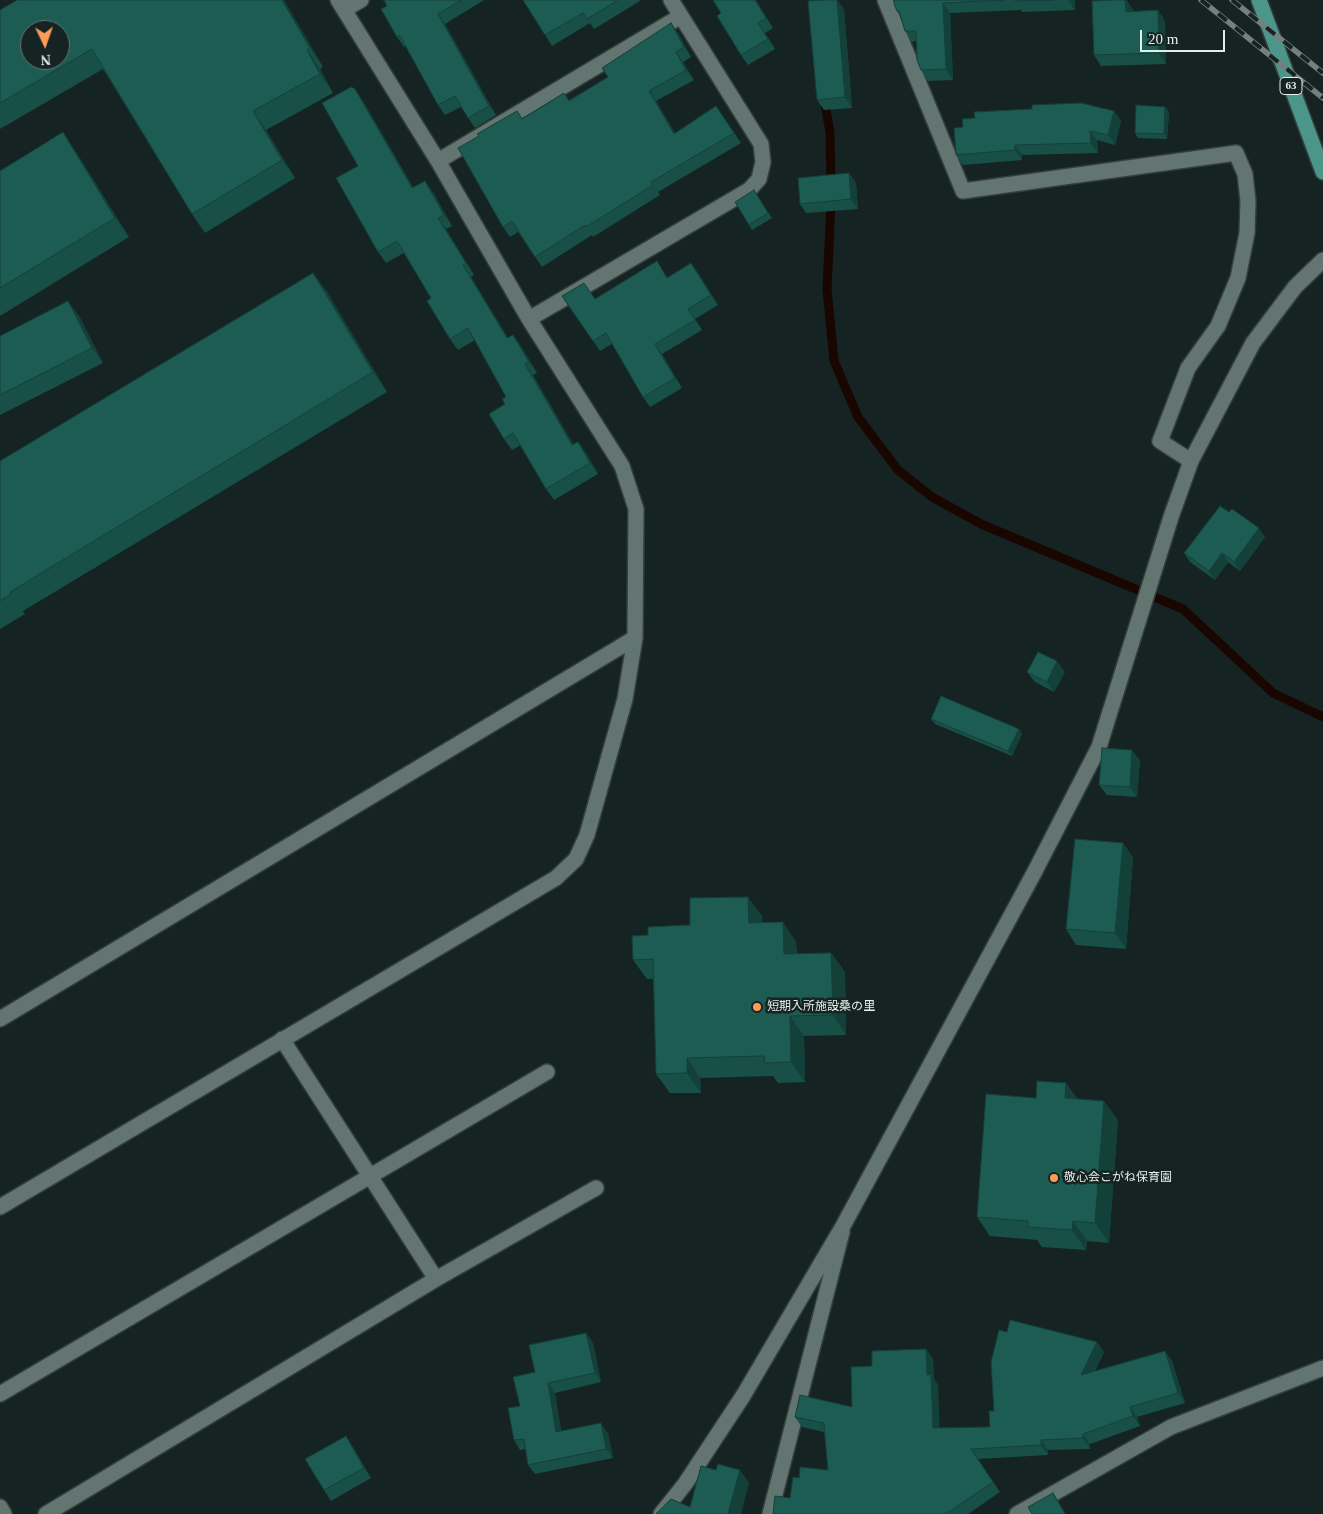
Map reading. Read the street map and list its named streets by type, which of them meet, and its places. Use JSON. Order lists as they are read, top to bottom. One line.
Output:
{"streets":{"main road":["63"]},"places":["短期入所施設桑の里","敬心会こがね保育園"],"scale_bar":"20 m","north":"bottom"}
